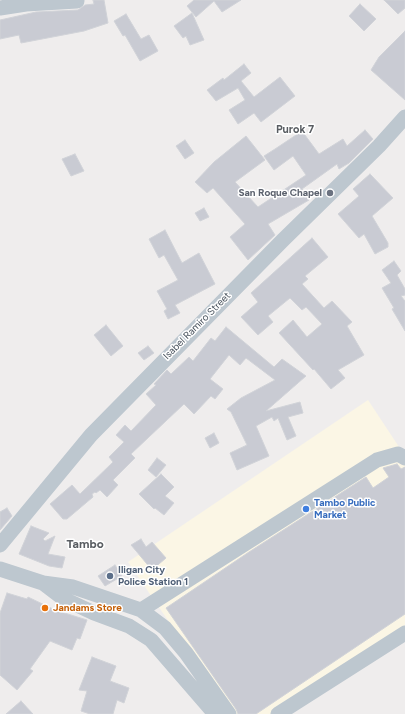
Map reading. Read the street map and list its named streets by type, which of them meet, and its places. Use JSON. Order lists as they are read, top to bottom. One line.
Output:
{"streets":{"street":["Isabel Ramiro Street"]},"districts":["Purok 7","Tambo"],"places":["San Roque Chapel","Tambo Public Market","Iligan City Police Station 1","Jandams Store"]}
